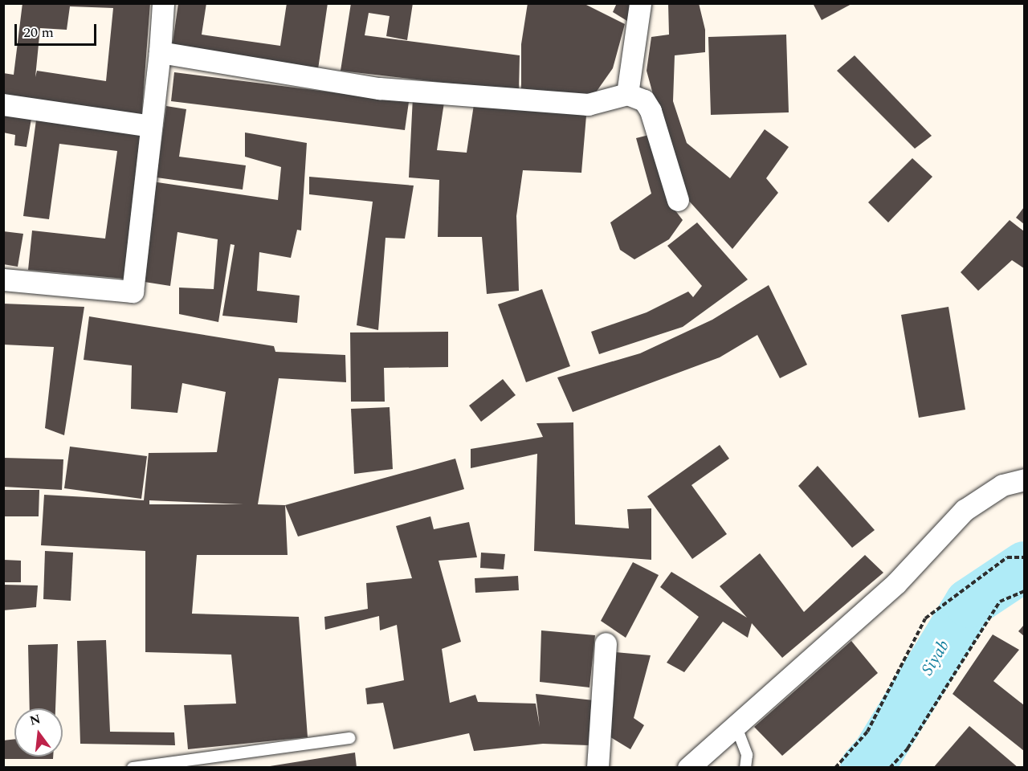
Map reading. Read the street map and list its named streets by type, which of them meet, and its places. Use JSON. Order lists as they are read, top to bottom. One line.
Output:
{"water":["Siyab"],"scale_bar":"20 m","north":"top"}
